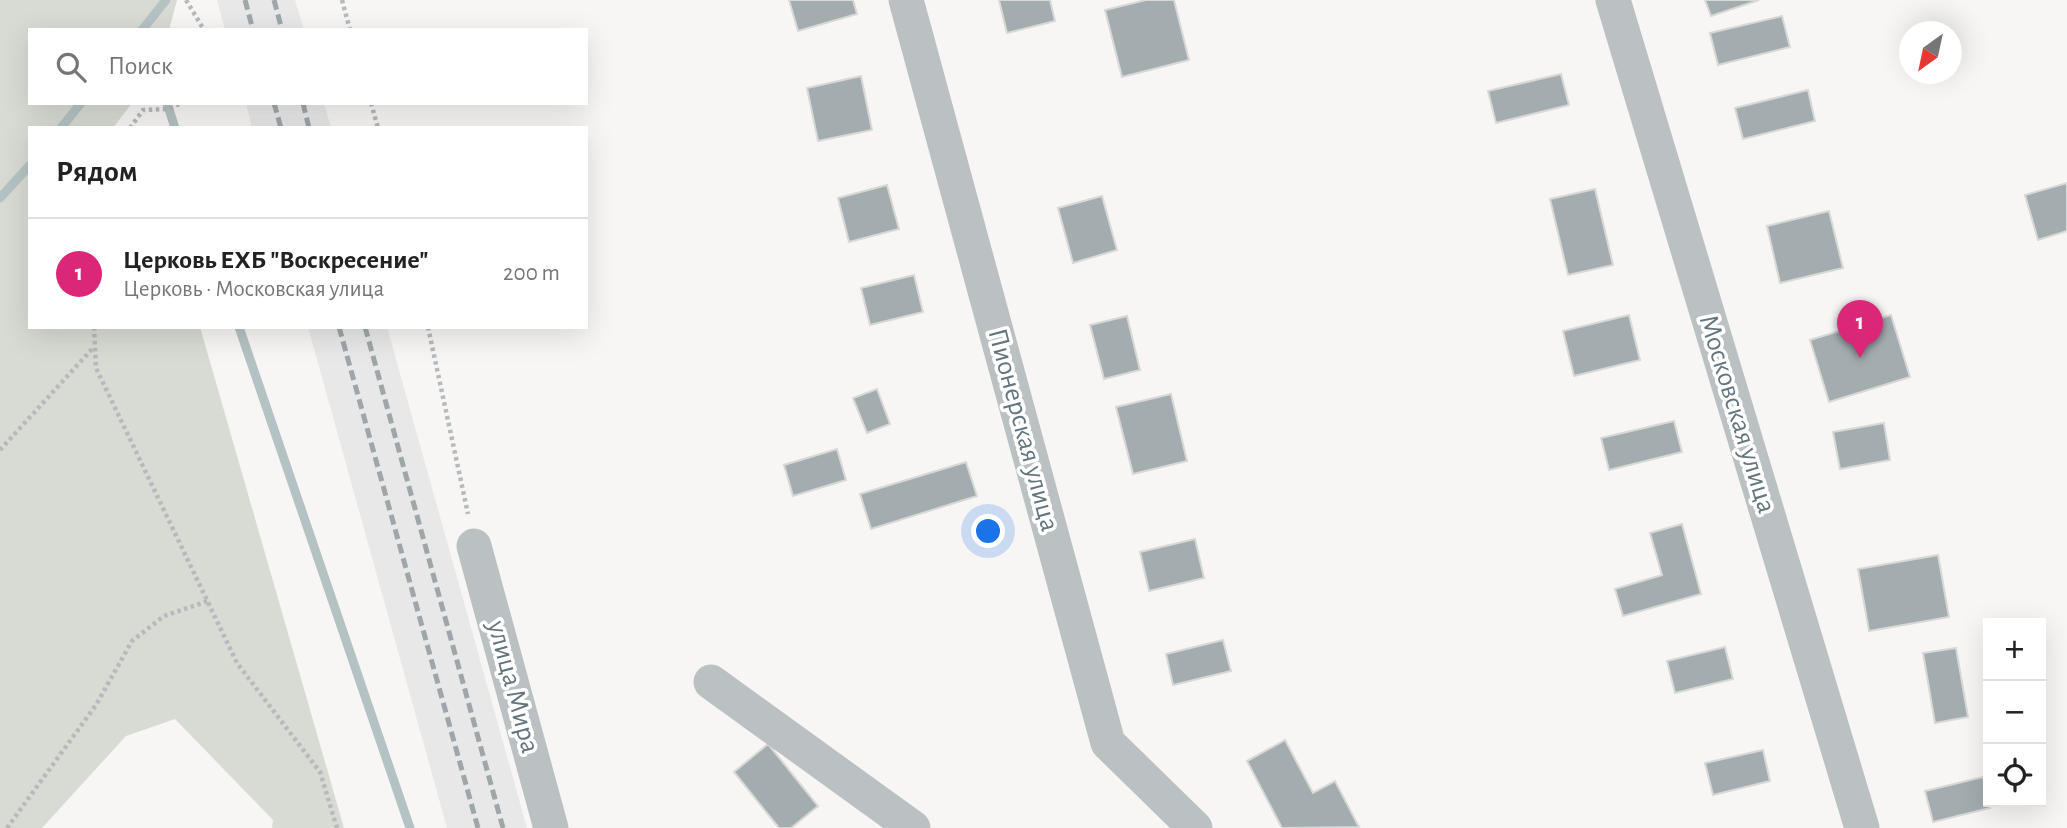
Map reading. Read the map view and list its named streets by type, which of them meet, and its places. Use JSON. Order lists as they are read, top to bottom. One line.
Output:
{"streets":{"street":["Московская улица","Пионерская улица","улица Мира"]},"north":"bottom left","page":{"search":"Поиск","heading":"Рядом","list":[{"mark":"1","name":"Церковь ЕХБ \"Воскресение\"","note":"Церковь · Московская улица","value":"200 m"}],"pins":"1","map_buttons":["+","−"]}}
